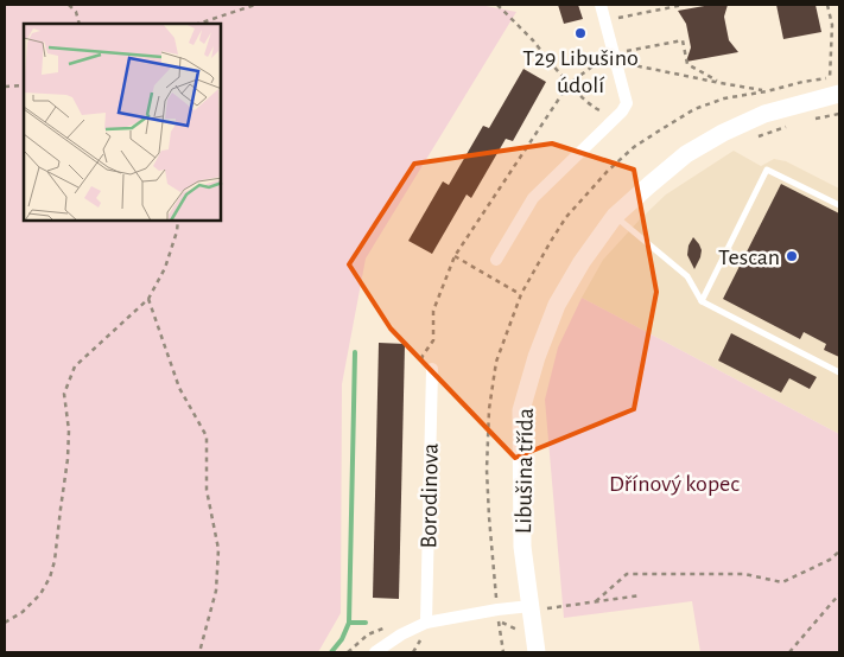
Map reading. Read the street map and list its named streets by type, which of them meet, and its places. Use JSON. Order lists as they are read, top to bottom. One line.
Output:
{"streets":{"street":["Libušina třída","Borodinova"]},"parks":["Dřínový kopec"],"places":["T29 Libušino údolí","Tescan"]}
